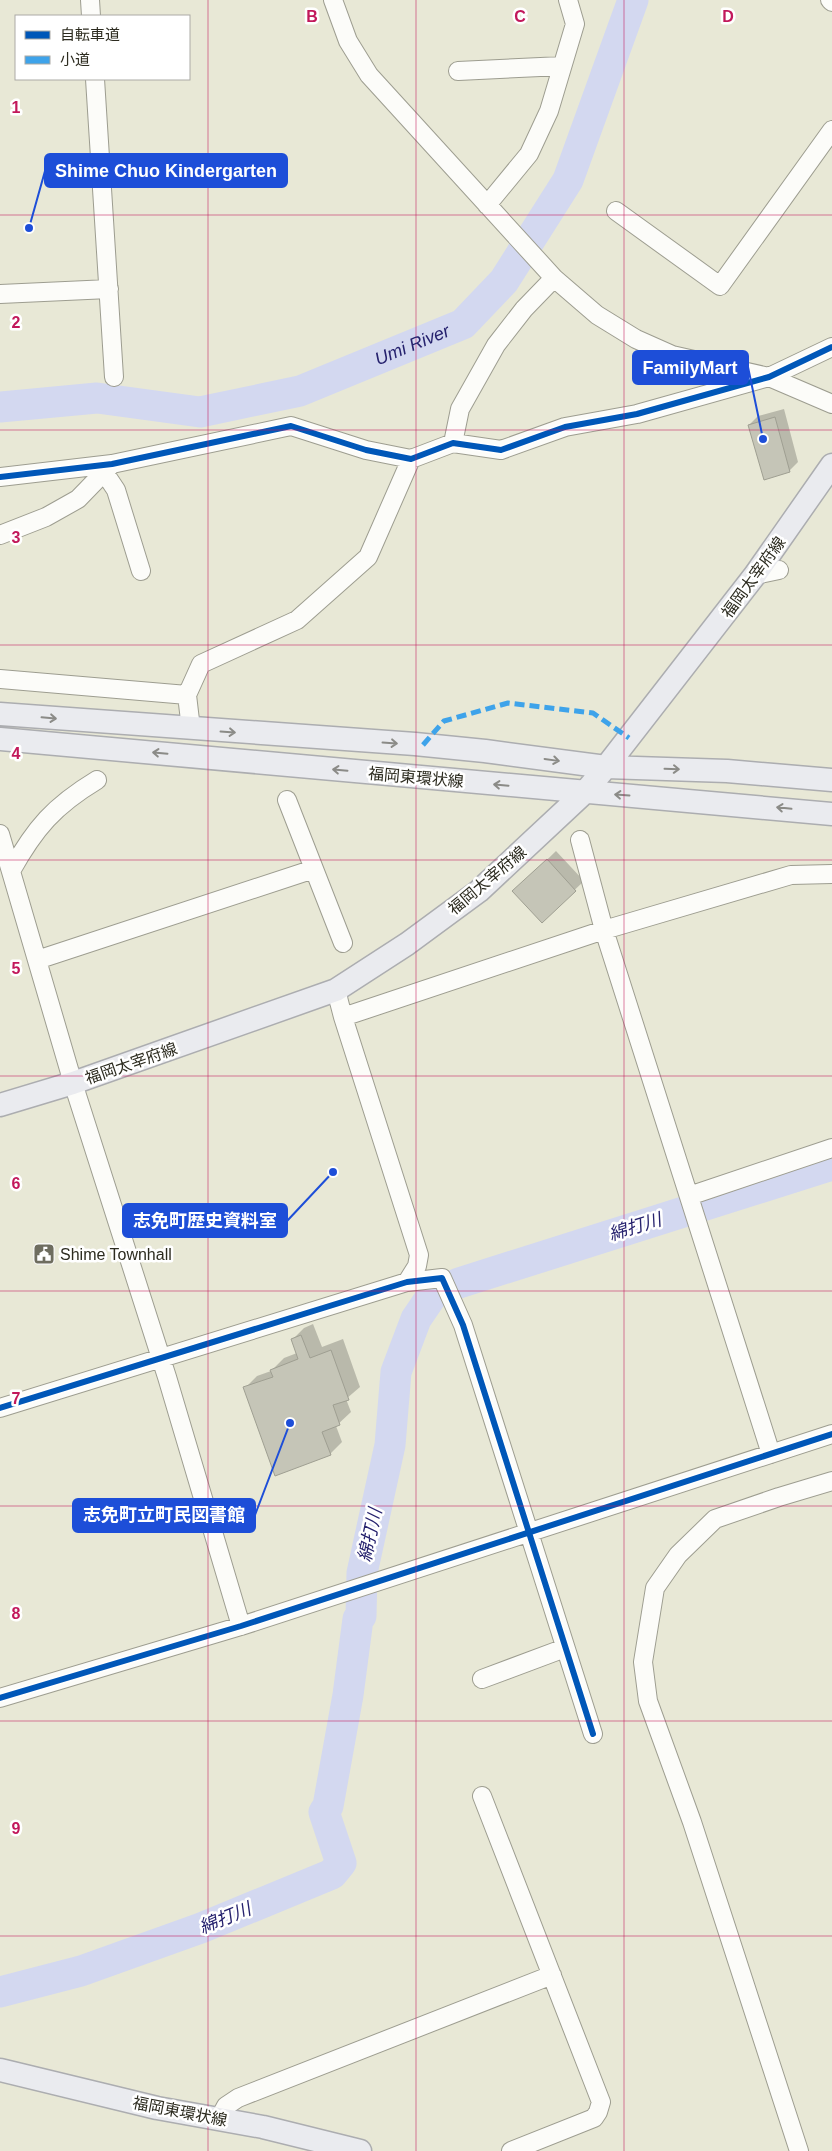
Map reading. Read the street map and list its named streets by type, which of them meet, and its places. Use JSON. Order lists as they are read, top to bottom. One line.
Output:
{"streets":{"main road":["福岡太宰府線","福岡東環状線"]},"crossings":[["福岡太宰府線","福岡東環状線"]],"water":["Umi River","綿打川"],"places":{"other":["Shime Chuo Kindergarten","FamilyMart","志免町歴史資料室","志免町立町民図書館"],"public building":["Shime Townhall"]},"legend":["自転車道","小道"],"grid":{"columns":["B","C","D"],"rows":["1","2","3","4","5","6","7","8","9"]}}
